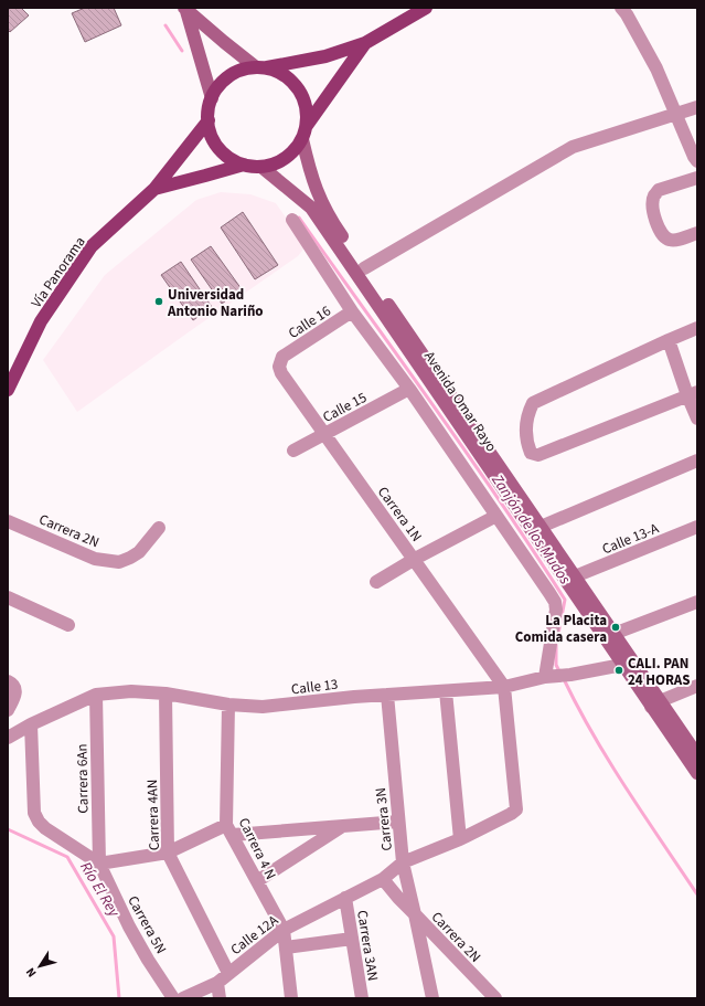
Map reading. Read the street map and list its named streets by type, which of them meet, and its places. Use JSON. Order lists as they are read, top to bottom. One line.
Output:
{"streets":{"main road":["Vía Panorama"],"street":["Calle 16","Avenida Omar Rayo","Calle 15","Carrera 1N","Carrera 2N","Calle 13-A","Calle 13","Carrera 6An","Carrera 4AN","Carrera 3N","Carrera 4 N","Carrera 5N","Calle 12A","Carrera 3AN"]},"crossings":[["Vía Panorama","Avenida Omar Rayo"],["Calle 16","Carrera 1N"],["Avenida Omar Rayo","Calle 13-A"],["Avenida Omar Rayo","Calle 13"],["Calle 15","Carrera 1N"],["Carrera 1N","Calle 13"],["Carrera 2N","Carrera 3N"],["Calle 13","Carrera 6An"],["Calle 13","Carrera 4AN"],["Calle 13","Carrera 3N"],["Calle 13","Carrera 4 N"],["Carrera 6An","Carrera 5N"],["Carrera 4AN","Calle 12A"],["Carrera 3N","Calle 12A"],["Carrera 3N","Carrera 3AN"],["Carrera 4 N","Calle 12A"],["Calle 12A","Carrera 3AN"]],"water":["Zanjón de los Mudos","Río El Rey"],"places":["Universidad Antonio Nariño","La Placita Comida casera","CALI. PAN 24 HORAS"],"north":"bottom left"}
